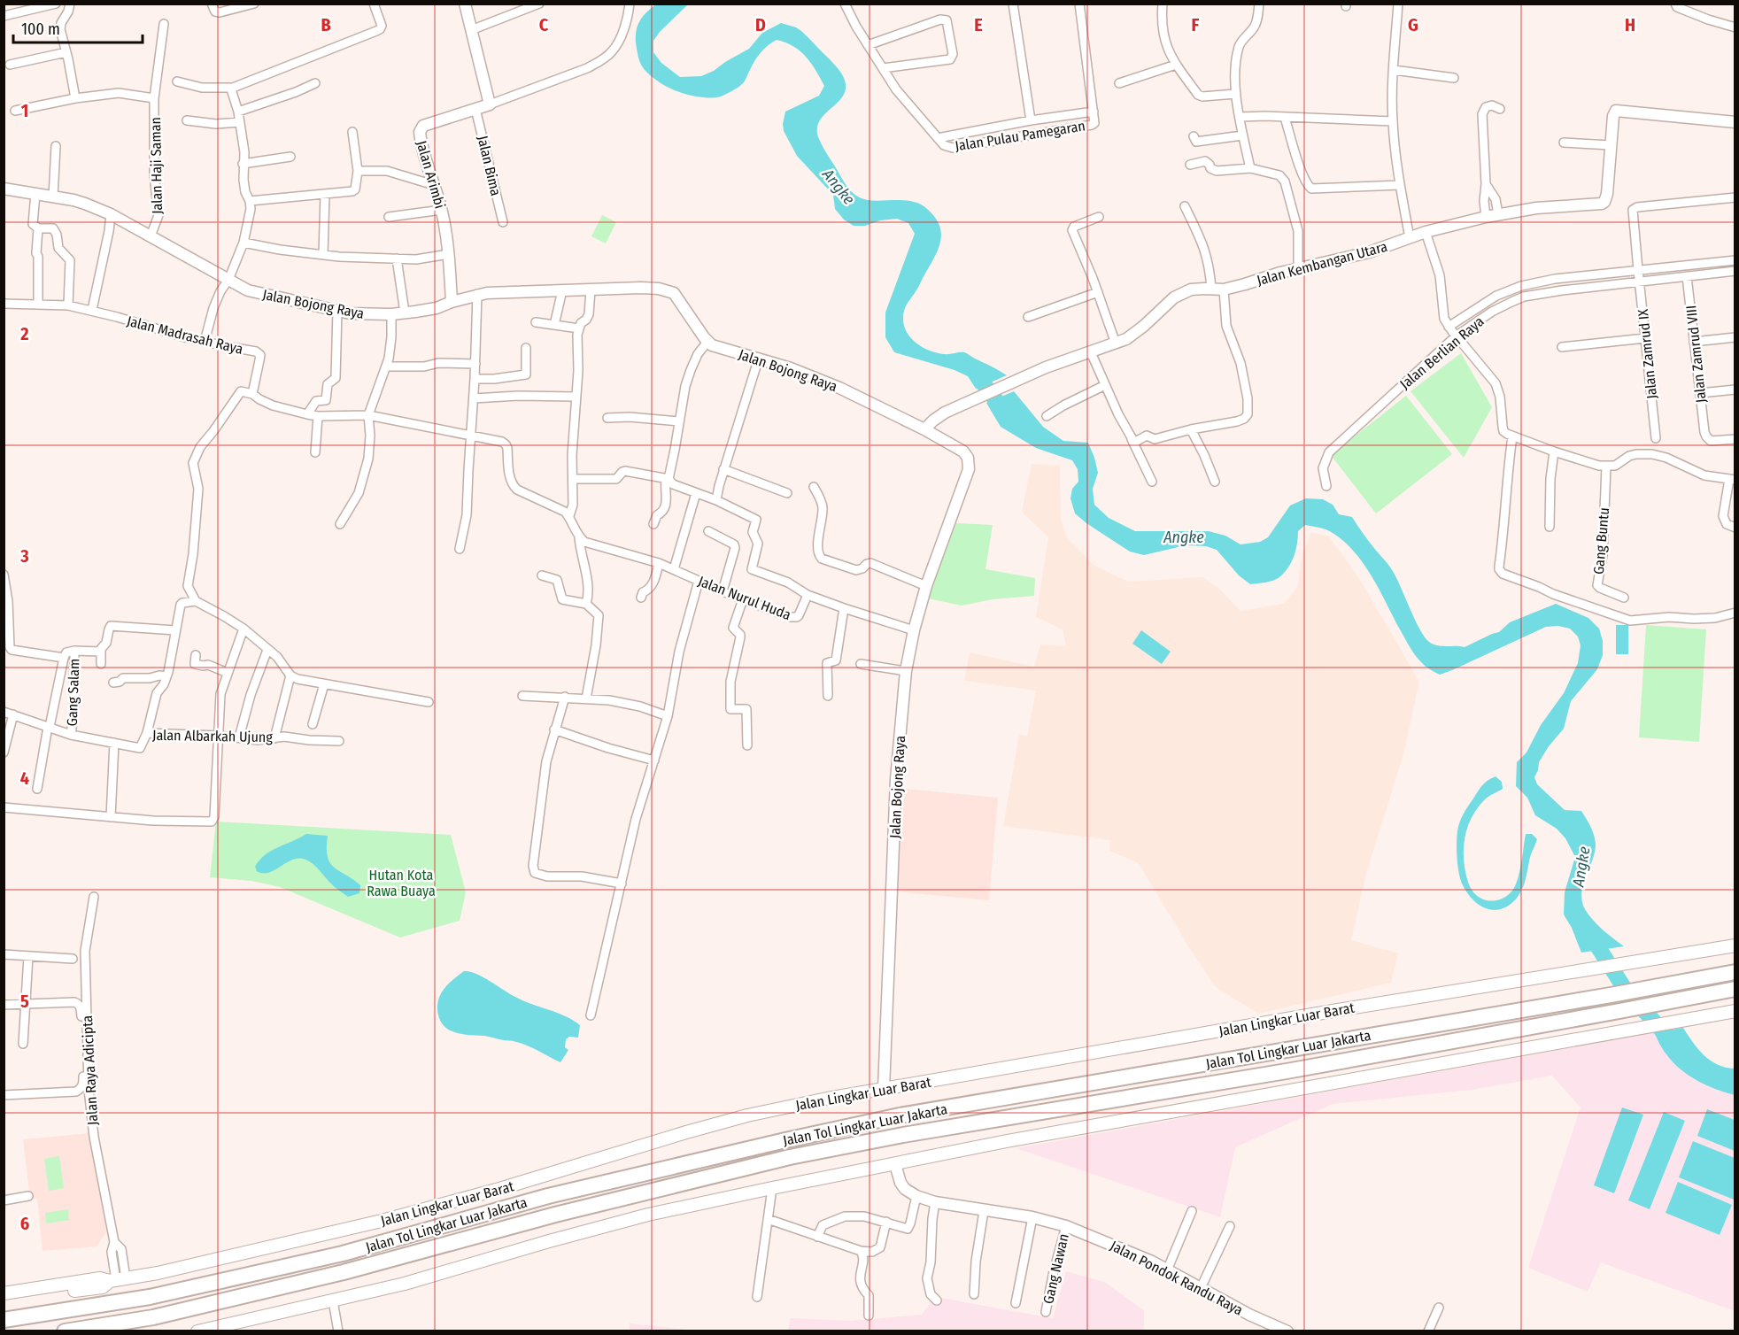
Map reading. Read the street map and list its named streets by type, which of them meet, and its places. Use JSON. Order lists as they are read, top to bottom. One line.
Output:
{"streets":{"highway":["Jalan Tol Lingkar Luar Jakarta"],"main road":["Jalan Lingkar Luar Barat"],"street":["Jalan Pulau Pamegaran","Jalan Haji Saman","Jalan Bima","Jalan Arimbi","Jalan Kembangan Utara","Jalan Bojong Raya","Jalan Madrasah Raya","Jalan Berlian Raya","Jalan Zamrud IX","Jalan Zamrud VIII","Gang Buntu","Jalan Nurul Huda","Gang Salam","Jalan Albarkah Ujung","Jalan Raya Adicipta","Gang Nawan","Jalan Pondok Randu Raya"]},"crossings":[["Jalan Haji Saman","Jalan Bojong Raya"],["Jalan Bima","Jalan Arimbi"],["Jalan Arimbi","Jalan Bojong Raya"],["Jalan Kembangan Utara","Jalan Bojong Raya"],["Jalan Bojong Raya","Jalan Nurul Huda"],["Jalan Bojong Raya","Jalan Lingkar Luar Barat"],["Jalan Berlian Raya","Jalan Zamrud IX"],["Jalan Berlian Raya","Jalan Zamrud VIII"],["Gang Salam","Jalan Albarkah Ujung"],["Jalan Lingkar Luar Barat","Jalan Raya Adicipta"],["Gang Nawan","Jalan Pondok Randu Raya"]],"water":["Angke"],"parks":["Hutan Kota Rawa Buaya"],"scale_bar":"100 m","grid":{"columns":["B","C","D","E","F","G","H"],"rows":["1","2","3","4","5","6"]}}
